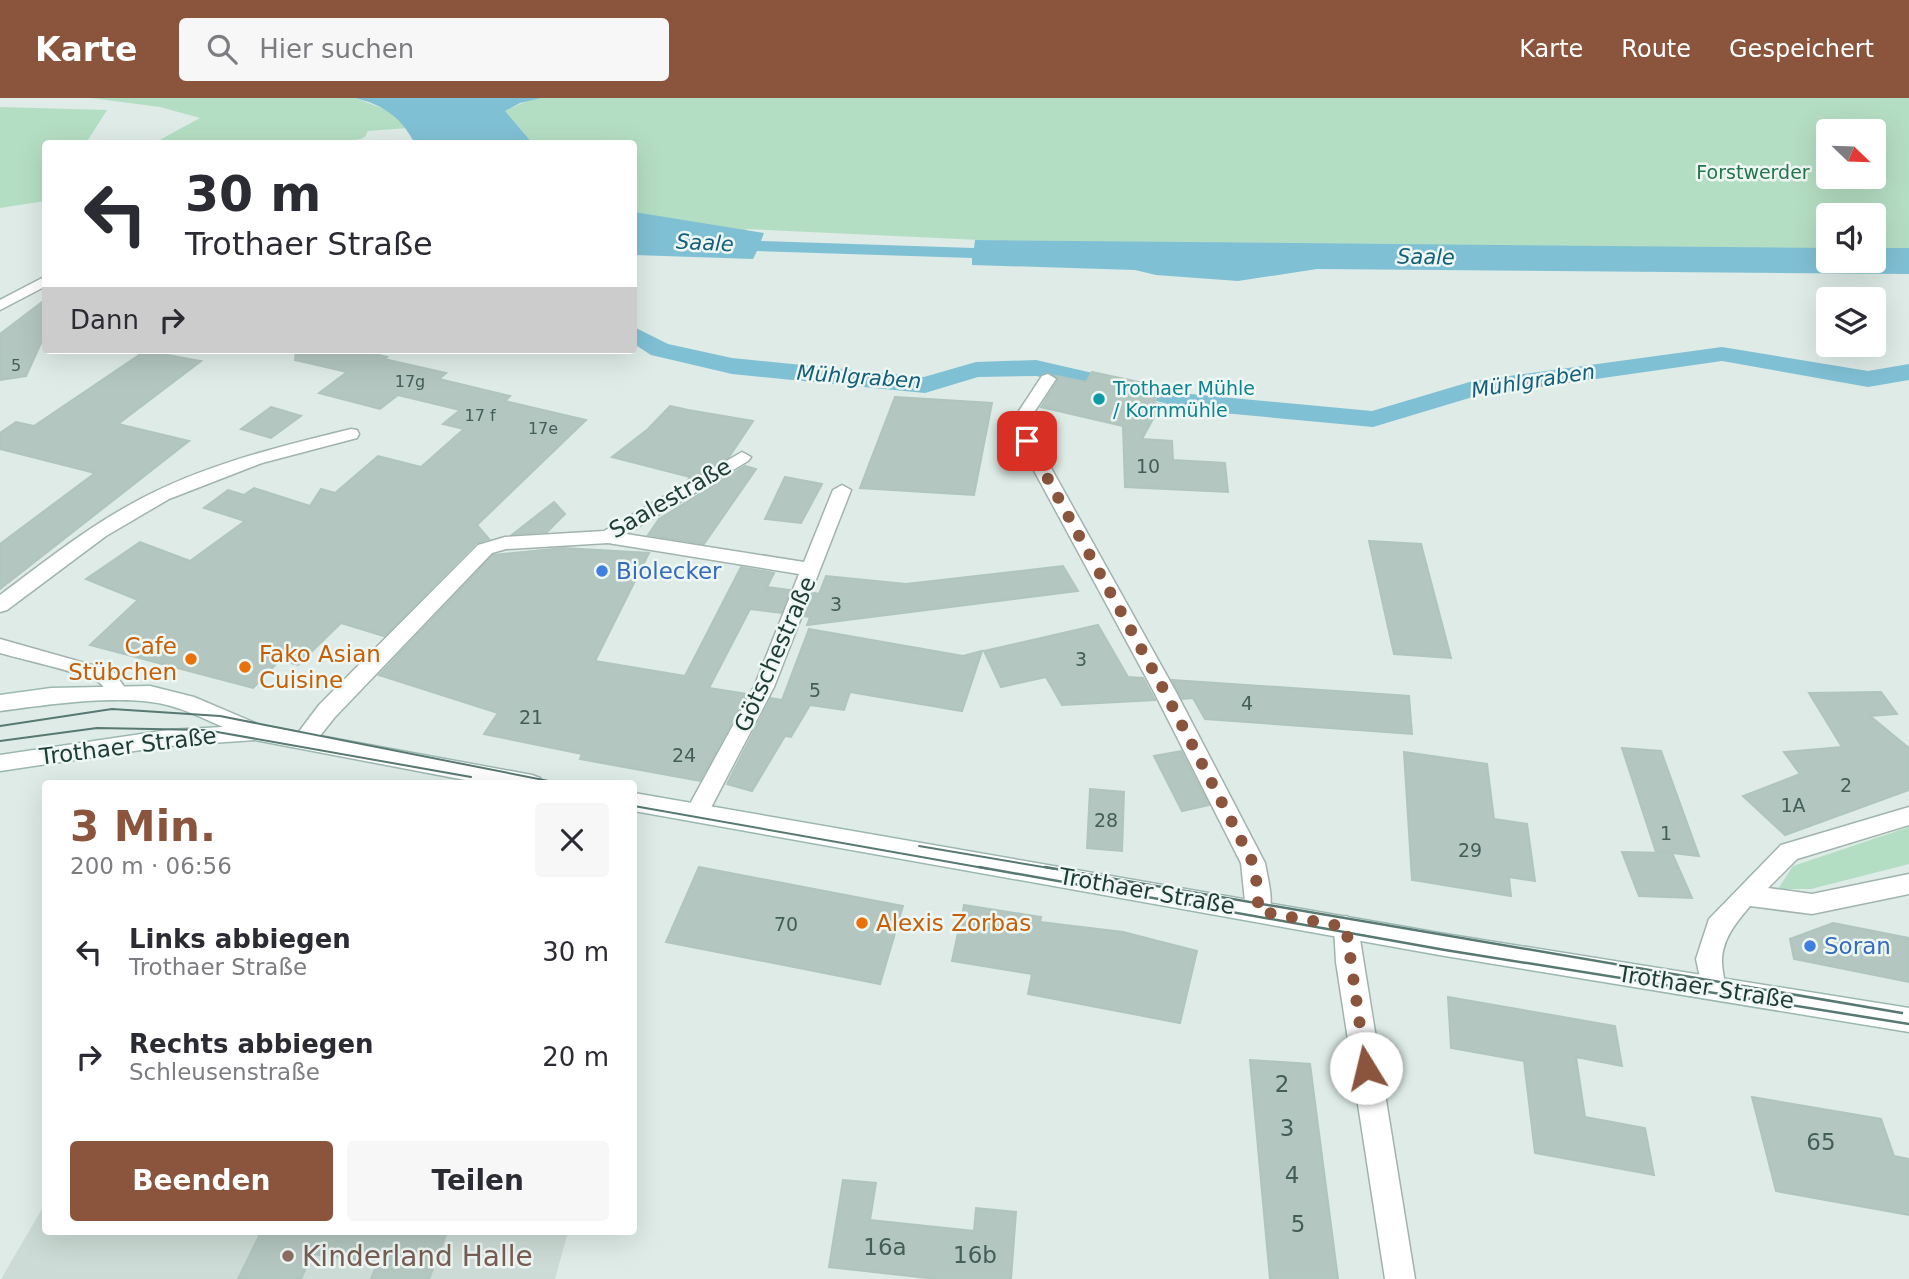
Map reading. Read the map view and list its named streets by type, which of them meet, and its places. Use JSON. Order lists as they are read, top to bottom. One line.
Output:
{"streets":{"street":["Saalestraße","Götschestraße","Trothaer Straße"]},"crossings":[["Saalestraße","Trothaer Straße"],["Götschestraße","Trothaer Straße"]],"water":["Saale","Mühlgraben"],"parks":["Forstwerder"],"places":["Trothaer Mühle / Kornmühle","Biolecker","Cafe Stübchen","Fako Asian Cuisine","Alexis Zorbas","Soran","Kinderland Halle"],"house_numbers":["5","17g","17 f","17e","10","3","3","5","4","21","24","2","1A","28","1","29","70","2","3","65","4","5","16a","16b"],"north":"bottom right","page":{"header":"Karte","search":"Hier suchen","nav":["Karte","Route","Gespeichert"],"turn":["30 m","Trothaer Straße"],"then":"Dann","heading":["3 Min.","200 m · 06:56"],"list":[{"name":"Links abbiegen","note":"Trothaer Straße","value":"30 m"},{"name":"Rechts abbiegen","note":"Schleusenstraße","value":"20 m"}],"buttons":["Beenden","Teilen"]}}
